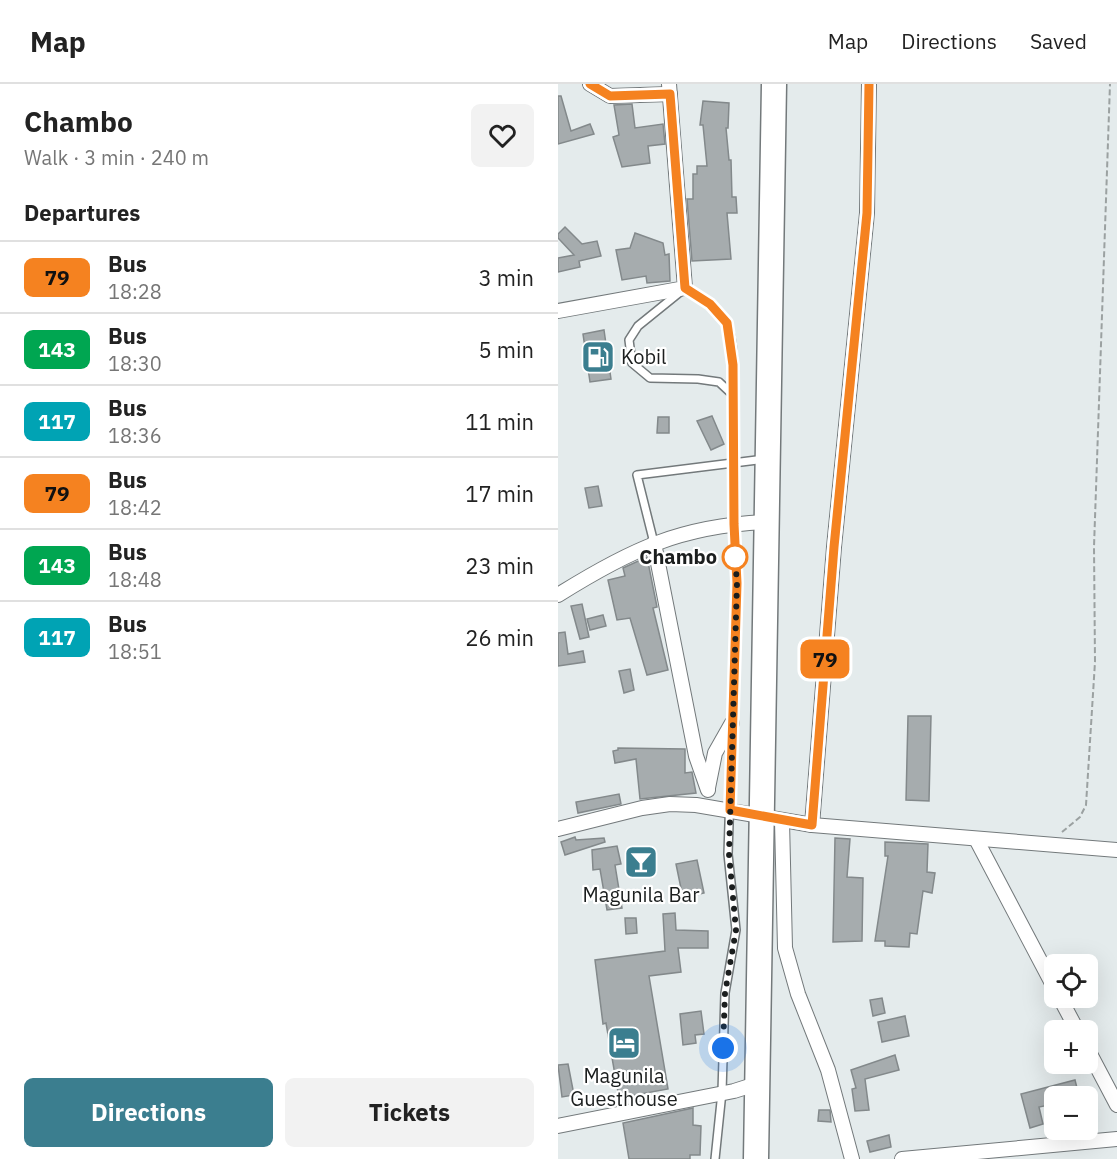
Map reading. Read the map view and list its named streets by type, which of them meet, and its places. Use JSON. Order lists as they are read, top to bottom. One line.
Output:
{"places":{"fuel station":["Kobil"],"other":["Chambo"],"bar":["Magunila Bar"],"hotel":["Magunila Guesthouse"]},"lines":["bus line 79"],"page":{"header":"Map","nav":["Map","Directions","Saved"],"heading":[["Chambo","Walk · 3 min · 240 m"],"Departures"],"on_map":"79","list":[{"mark":"79","name":"Bus","note":"18:28","value":"3 min"},{"mark":"143","name":"Bus","note":"18:30","value":"5 min"},{"mark":"117","name":"Bus","note":"18:36","value":"11 min"},{"mark":"79","name":"Bus","note":"18:42","value":"17 min"},{"mark":"143","name":"Bus","note":"18:48","value":"23 min"},{"mark":"117","name":"Bus","note":"18:51","value":"26 min"}],"map_buttons":["+","−"],"buttons":["Directions","Tickets"]}}
